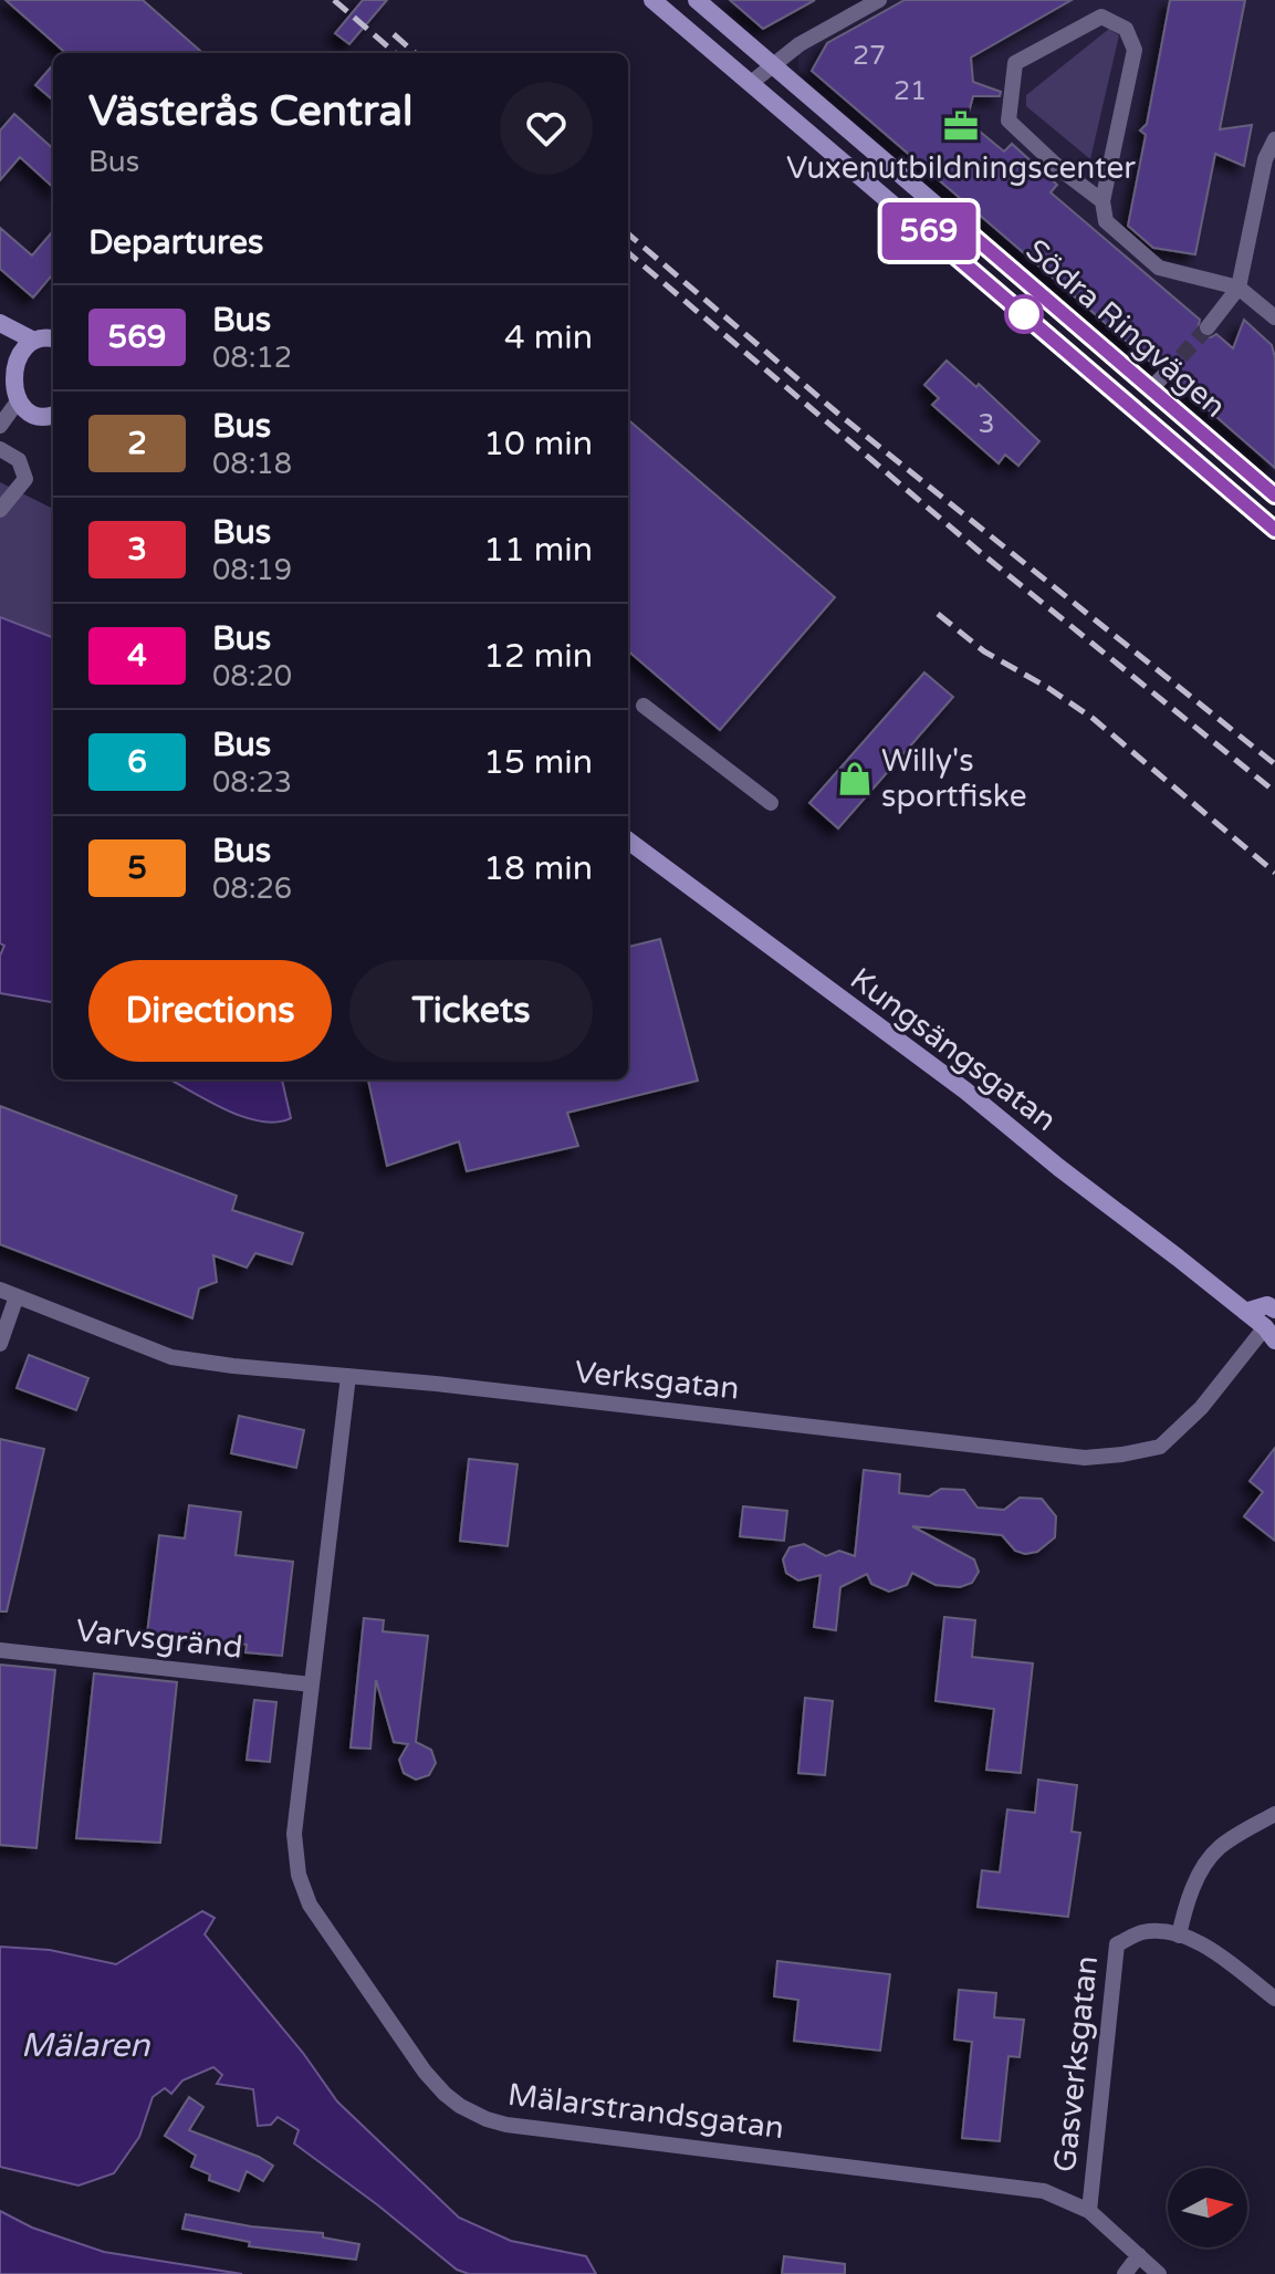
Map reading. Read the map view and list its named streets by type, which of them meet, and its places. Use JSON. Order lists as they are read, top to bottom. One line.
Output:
{"streets":{"main road":["Södra Ringvägen","Kungsängsgatan"],"street":["Verksgatan","Varvsgränd","Gasverksgatan","Mälarstrandsgatan"]},"crossings":[["Kungsängsgatan","Verksgatan"],["Verksgatan","Mälarstrandsgatan"],["Varvsgränd","Mälarstrandsgatan"],["Gasverksgatan","Mälarstrandsgatan"]],"water":["Mälaren"],"places":{"office":["Vuxenutbildningscenter"],"shop":["Willy's sportfiske"]},"lines":["bus line 569"],"house_numbers":["27","21","3"],"north":"right","page":{"on_map":"569","heading":[["Västerås Central","Bus"],"Departures"],"list":[{"mark":"569","name":"Bus","note":"08:12","value":"4 min"},{"mark":"2","name":"Bus","note":"08:18","value":"10 min"},{"mark":"3","name":"Bus","note":"08:19","value":"11 min"},{"mark":"4","name":"Bus","note":"08:20","value":"12 min"},{"mark":"6","name":"Bus","note":"08:23","value":"15 min"},{"mark":"5","name":"Bus","note":"08:26","value":"18 min"}],"buttons":["Directions","Tickets"]}}
